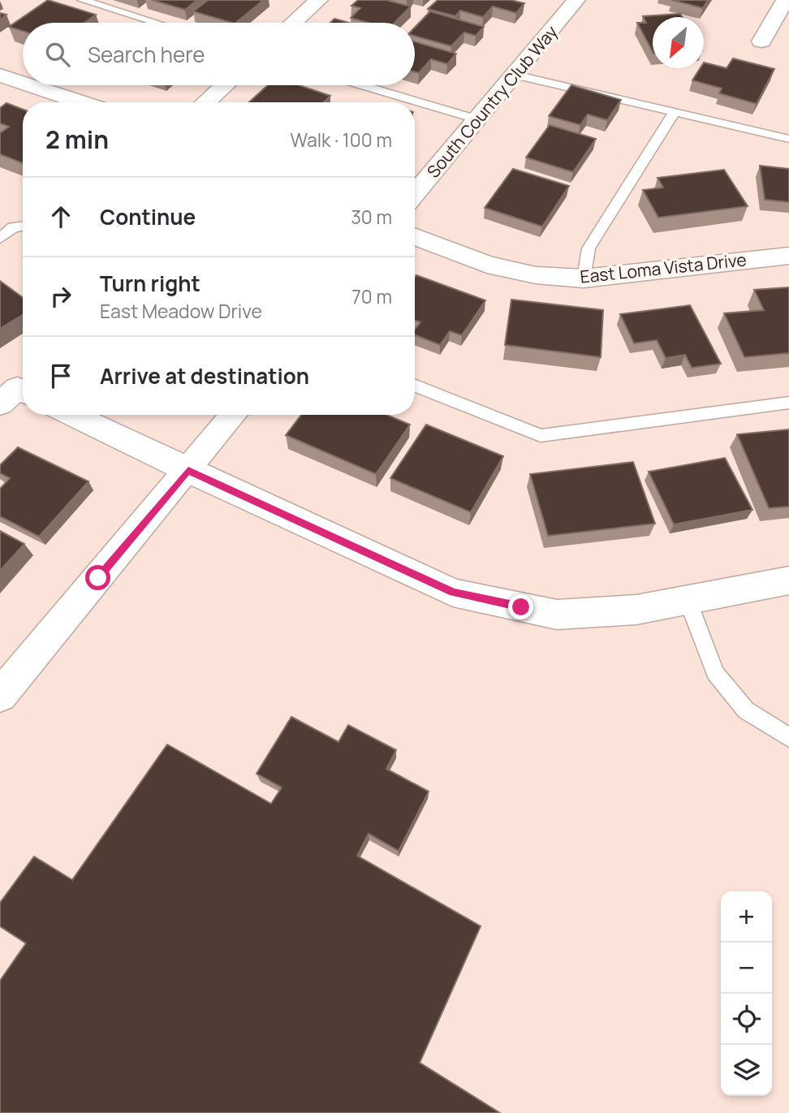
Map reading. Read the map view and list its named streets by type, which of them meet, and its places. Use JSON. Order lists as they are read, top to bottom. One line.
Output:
{"streets":{"street":["South Country Club Way","East Loma Vista Drive"]},"north":"bottom left","page":{"search":"Search here","heading":["2 min","Walk · 100 m"],"list":[["Continue","30 m"],["Turn right","East Meadow Drive","70 m"],"Arrive at destination"],"map_buttons":["+","−"]}}
